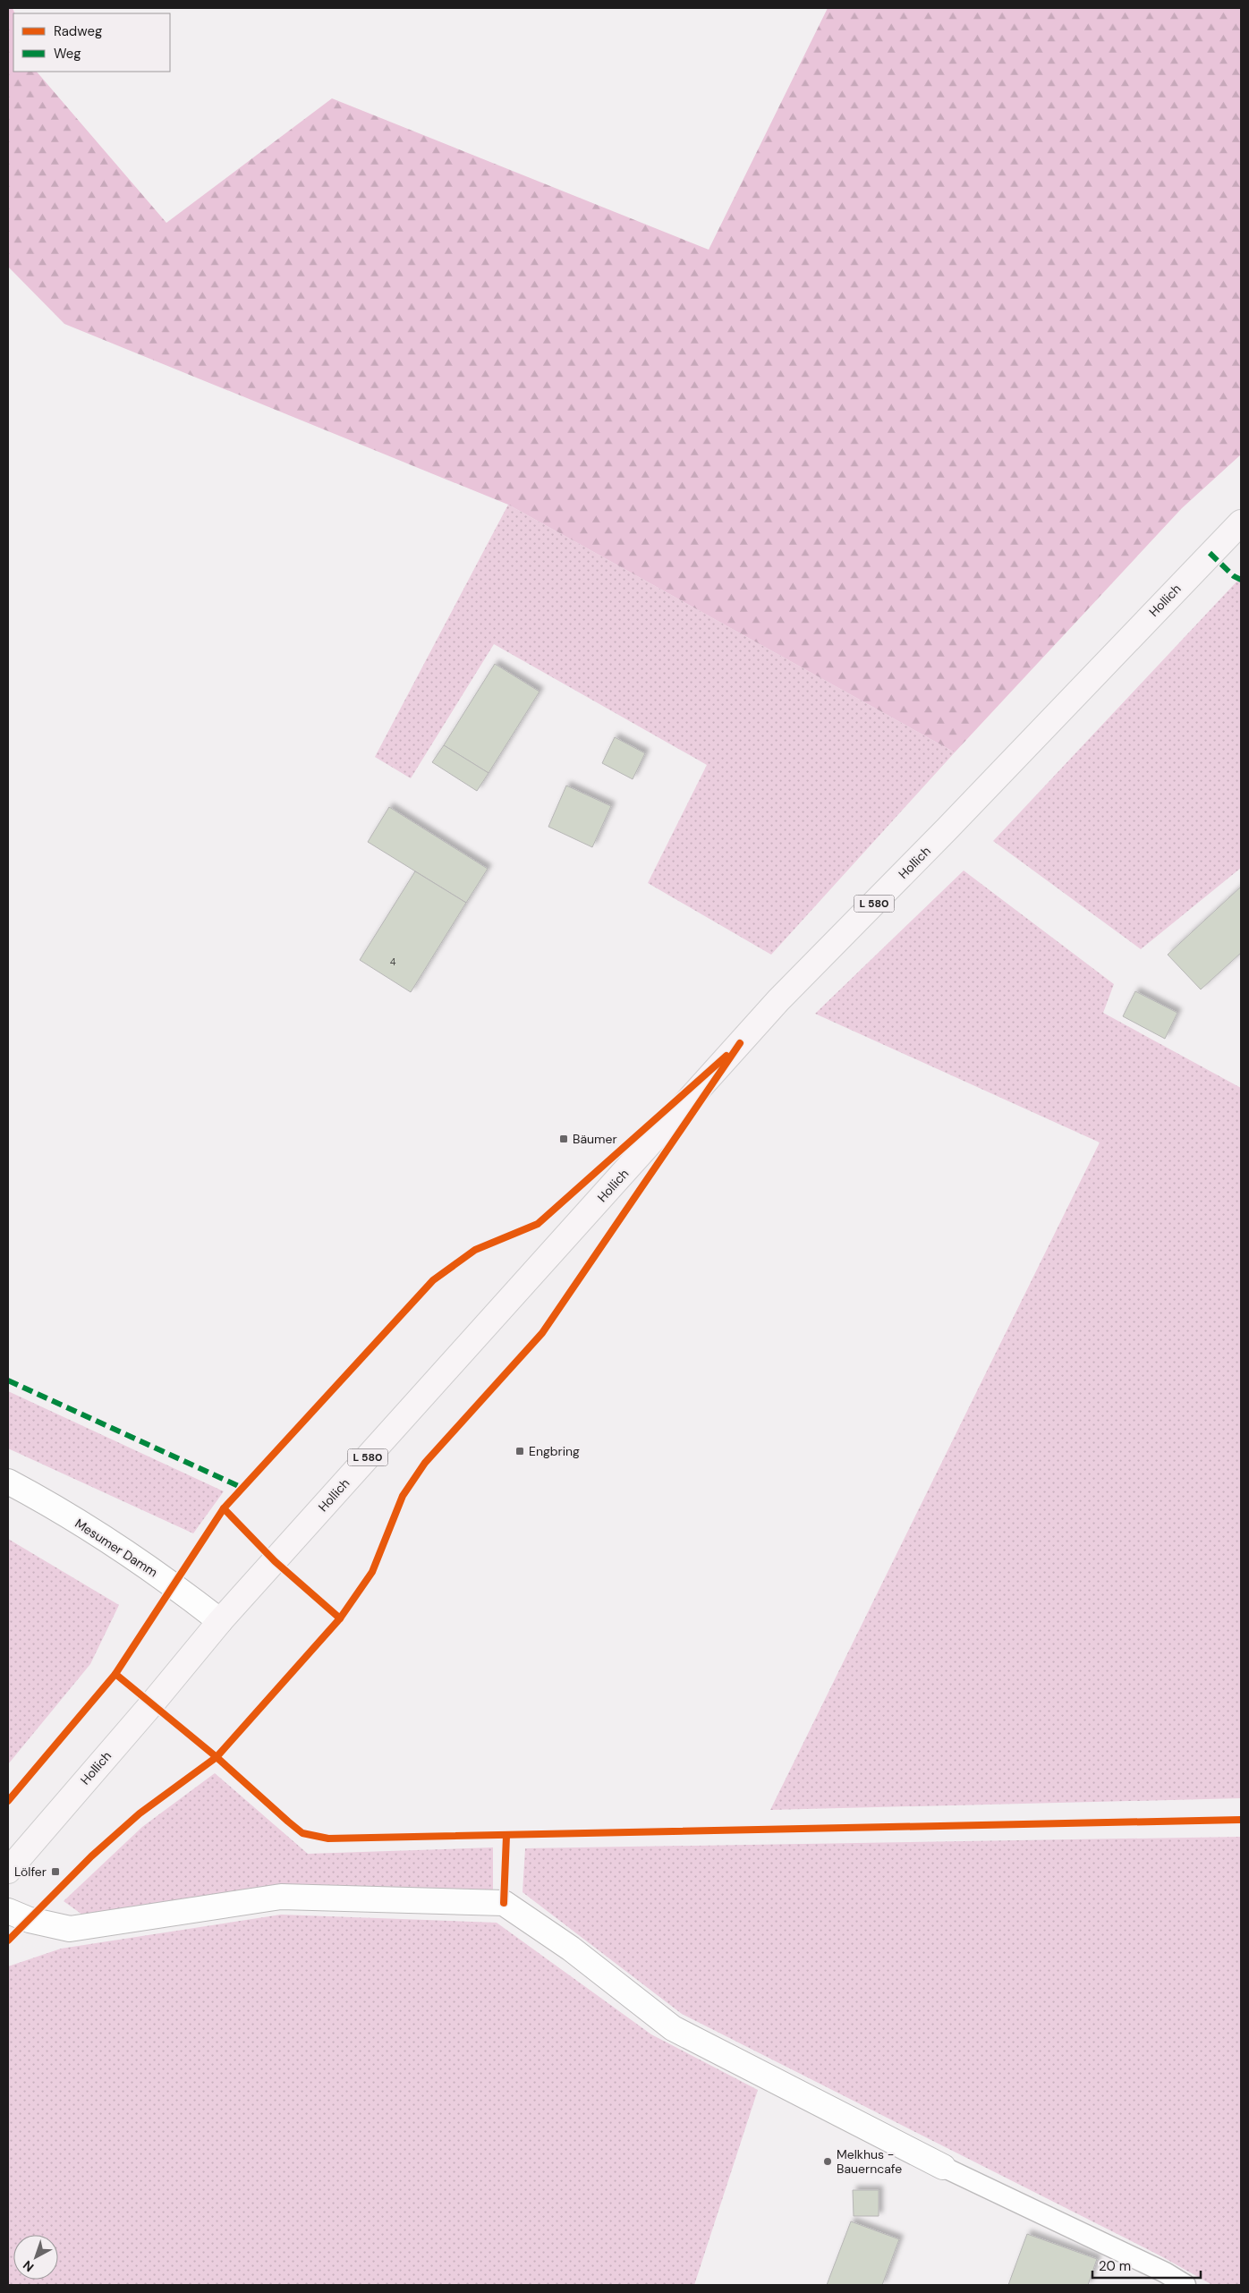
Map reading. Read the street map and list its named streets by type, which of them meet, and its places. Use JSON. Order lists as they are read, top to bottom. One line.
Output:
{"streets":{"main road":["Hollich","L 580"],"street":["Mesumer Damm"]},"crossings":[["Hollich","Mesumer Damm"]],"places":{"transit":["Bäumer","Engbring","Lölfer"],"other":["Melkhus - Bauerncafe"]},"house_numbers":["4"],"legend":["Radweg","Weg"],"scale_bar":"20 m","north":"bottom left"}
